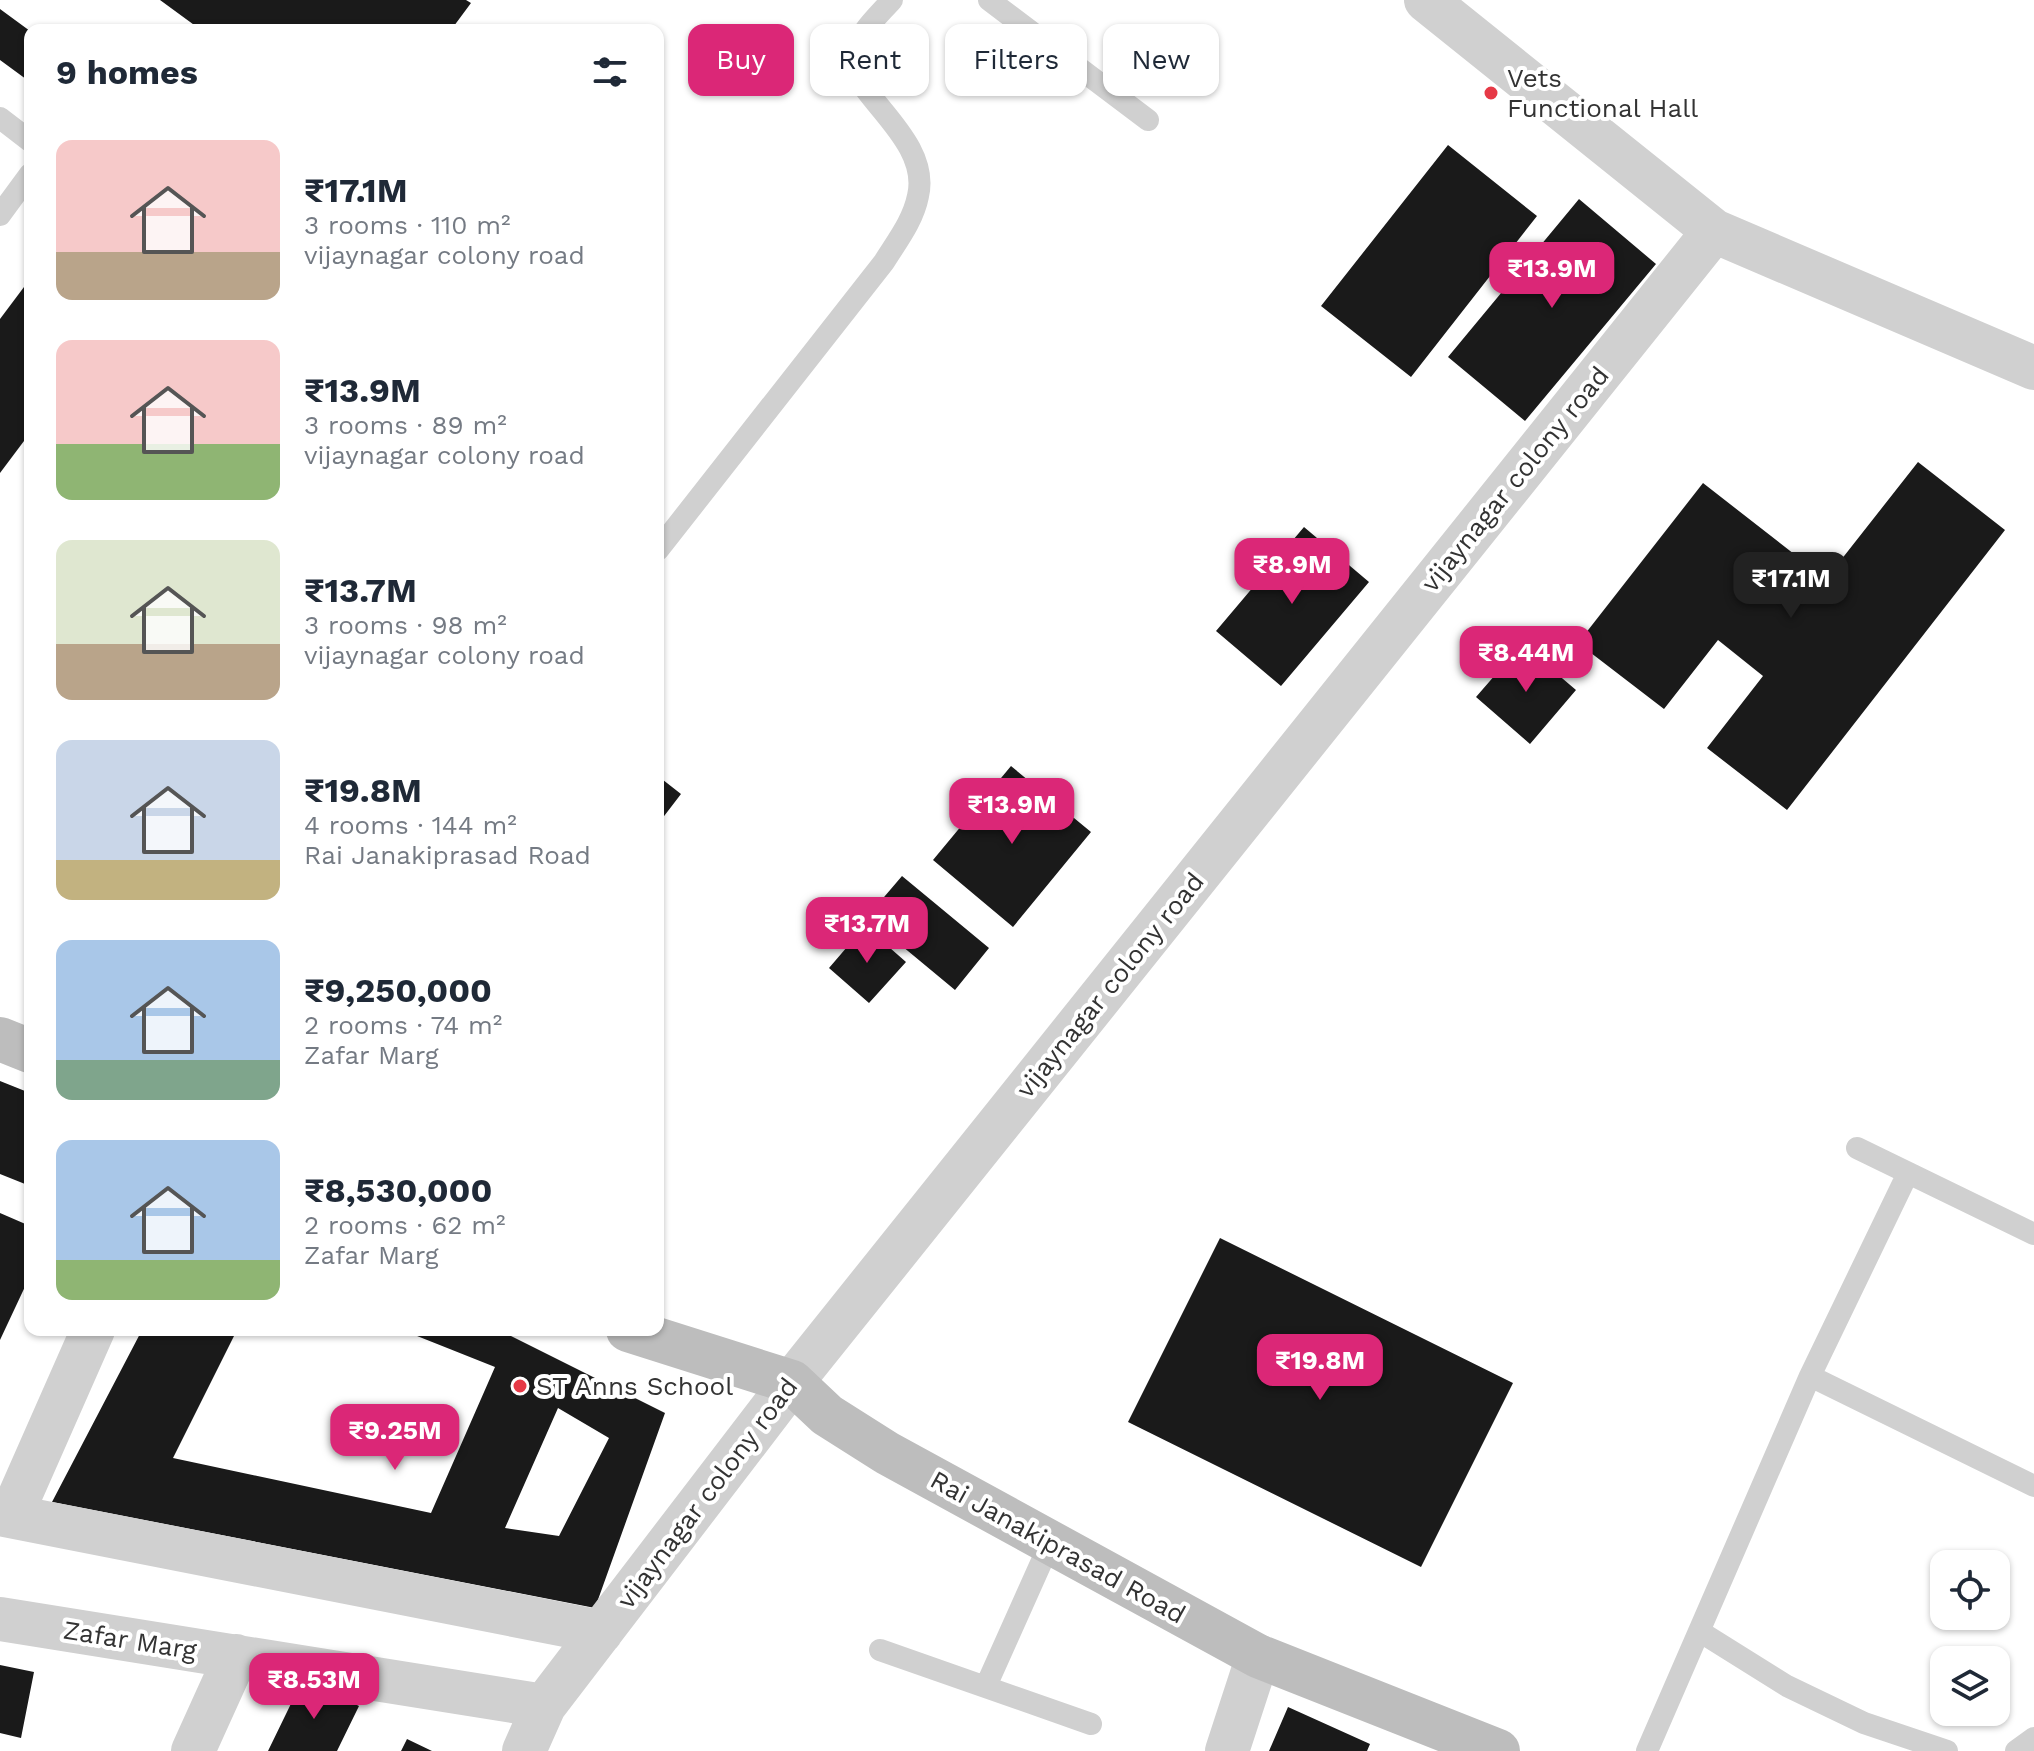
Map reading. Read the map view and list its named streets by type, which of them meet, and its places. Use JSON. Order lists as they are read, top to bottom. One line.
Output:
{"streets":{"main road":["Rai Janakiprasad Road"],"street":["vijaynagar colony road","Zafar Marg"]},"crossings":[["vijaynagar colony road","Rai Janakiprasad Road"],["vijaynagar colony road","Zafar Marg"]],"places":["Vets Functional Hall","ST Anns School"],"page":{"chip":["Buy","Rent","Filters","New"],"heading":"9 homes","list":[{"name":"₹17.1M","note":"3 rooms · 110 m² · vijaynagar colony road"},{"name":"₹13.9M","note":"3 rooms · 89 m² · vijaynagar colony road"},{"name":"₹13.7M","note":"3 rooms · 98 m² · vijaynagar colony road"},{"name":"₹19.8M","note":"4 rooms · 144 m² · Rai Janakiprasad Road"},{"name":"₹9,250,000","note":"2 rooms · 74 m² · Zafar Marg"},{"name":"₹8,530,000","note":"2 rooms · 62 m² · Zafar Marg"}],"price":["₹13.9M","₹8.9M","₹17.1M","₹8.44M","₹13.9M","₹13.7M","₹19.8M","₹9.25M","₹8.53M"]}}
